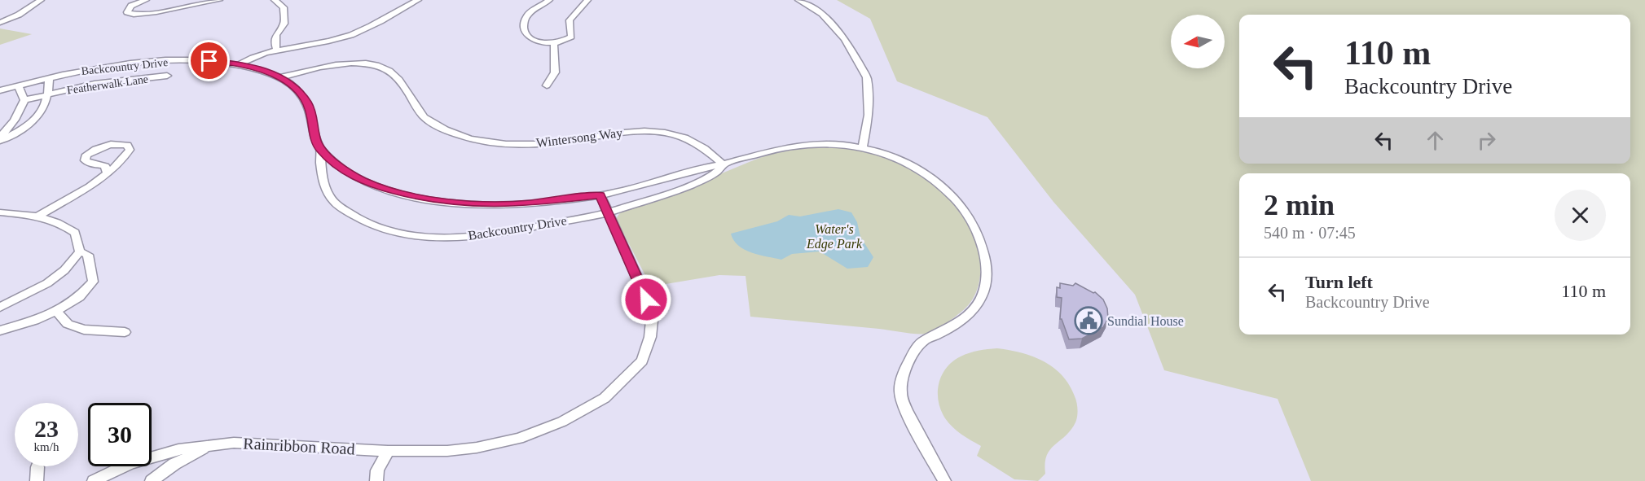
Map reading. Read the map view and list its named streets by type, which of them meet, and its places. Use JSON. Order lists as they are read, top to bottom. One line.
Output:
{"streets":{"street":["Backcountry Drive","Featherwalk Lane","Wintersong Way","Rainribbon Road"]},"crossings":[["Backcountry Drive","Wintersong Way"],["Backcountry Drive","Rainribbon Road"]],"parks":["Water's Edge Park"],"places":{"public building":["Sundial House"]},"north":"left","page":{"turn":["110 m","Backcountry Drive"],"heading":["2 min","540 m · 07:45"],"list":[{"name":"Turn left","note":"Backcountry Drive","value":"110 m"}],"speed":"23 km/h","limit":"30"}}
